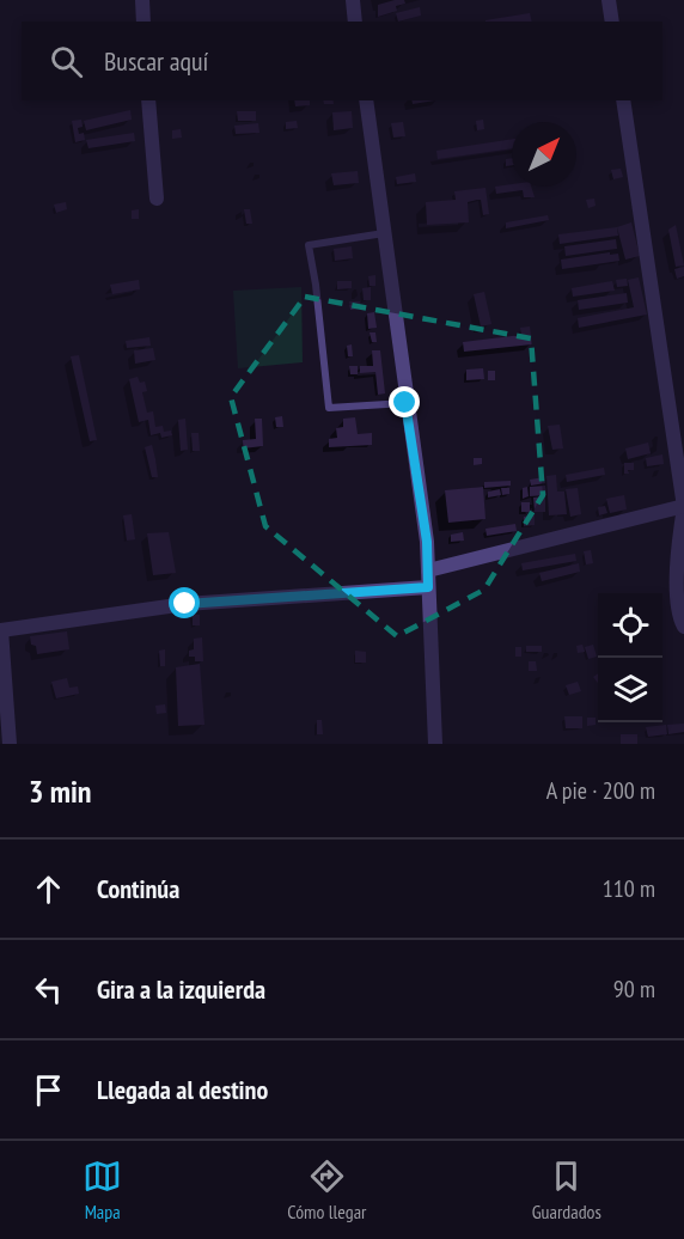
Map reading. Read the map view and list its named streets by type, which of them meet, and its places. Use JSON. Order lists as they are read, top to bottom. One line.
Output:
{"north":"top right","page":{"search":"Buscar aquí","heading":["3 min","A pie · 200 m"],"list":[["Continúa","110 m"],["Gira a la izquierda","90 m"],"Llegada al destino"],"nav":["Mapa","Cómo llegar","Guardados"]}}
